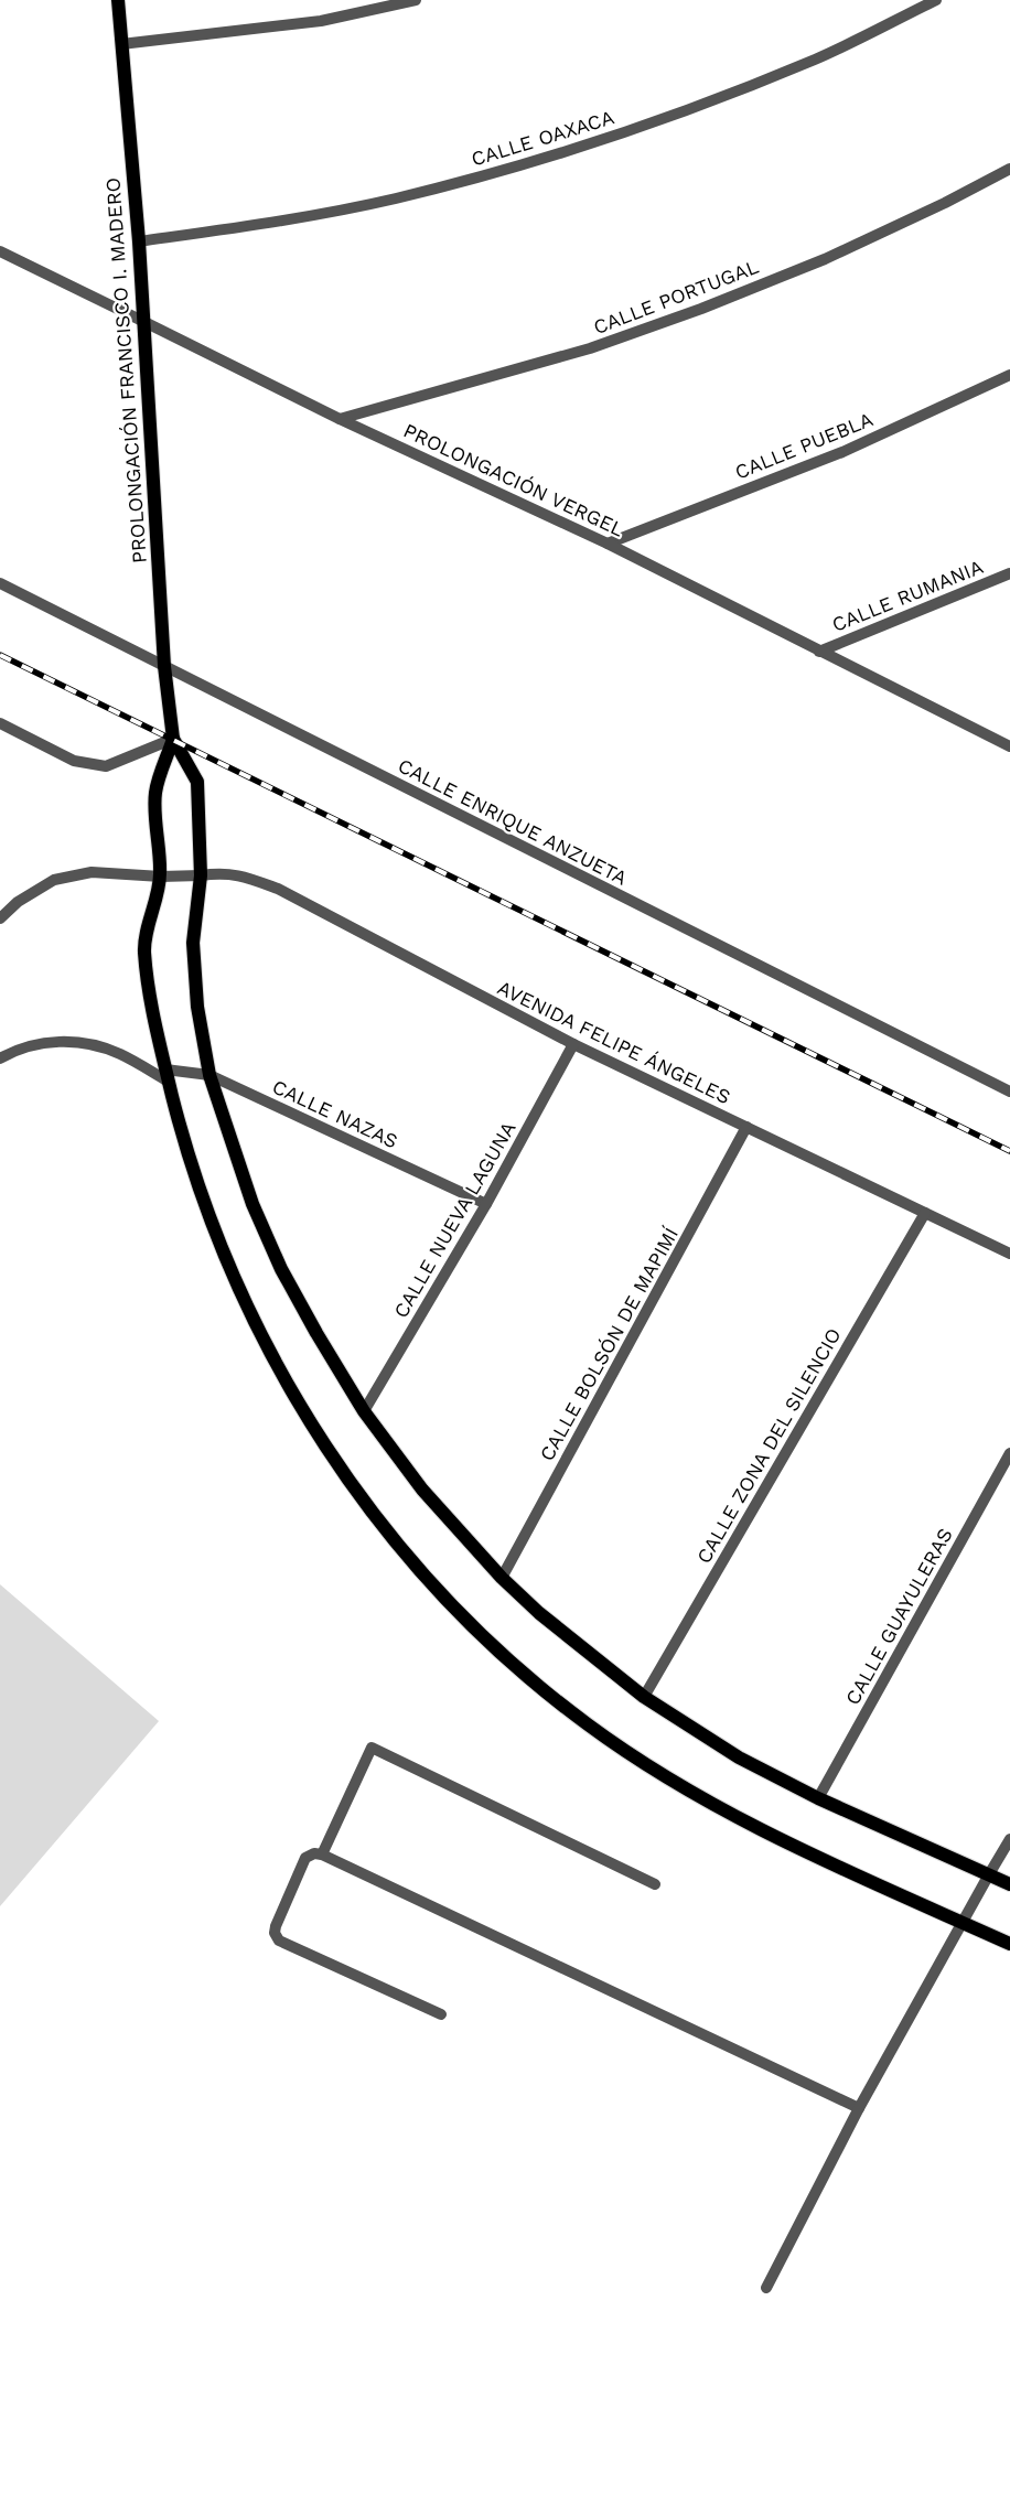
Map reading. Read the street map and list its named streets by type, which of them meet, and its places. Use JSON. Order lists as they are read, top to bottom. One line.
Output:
{"streets":{"main road":["PROLONGACIÓN FRANCISCO I. MADERO"],"street":["CALLE OAXACA","CALLE PORTUGAL","CALLE PUEBLA","PROLONGACIÓN VERGEL","CALLE RUMANIA","CALLE ENRIQUE ANZUETA","AVENIDA FELIPE ÁNGELES","CALLE NAZAS","CALLE NUEVA LAGUNA","CALLE BOLSÓN DE MAPIMÍ","CALLE ZONA DEL SILENCIO","CALLE GUAYULERAS"]},"crossings":[["CALLE OAXACA","PROLONGACIÓN FRANCISCO I. MADERO"],["CALLE PORTUGAL","PROLONGACIÓN VERGEL"],["PROLONGACIÓN FRANCISCO I. MADERO","PROLONGACIÓN VERGEL"],["PROLONGACIÓN FRANCISCO I. MADERO","CALLE ENRIQUE ANZUETA"],["PROLONGACIÓN FRANCISCO I. MADERO","AVENIDA FELIPE ÁNGELES"],["PROLONGACIÓN FRANCISCO I. MADERO","CALLE NAZAS"],["PROLONGACIÓN FRANCISCO I. MADERO","CALLE NUEVA LAGUNA"],["PROLONGACIÓN FRANCISCO I. MADERO","CALLE BOLSÓN DE MAPIMÍ"],["PROLONGACIÓN FRANCISCO I. MADERO","CALLE ZONA DEL SILENCIO"],["PROLONGACIÓN FRANCISCO I. MADERO","CALLE GUAYULERAS"],["CALLE PUEBLA","PROLONGACIÓN VERGEL"],["PROLONGACIÓN VERGEL","CALLE RUMANIA"],["AVENIDA FELIPE ÁNGELES","CALLE NUEVA LAGUNA"],["AVENIDA FELIPE ÁNGELES","CALLE BOLSÓN DE MAPIMÍ"],["AVENIDA FELIPE ÁNGELES","CALLE ZONA DEL SILENCIO"],["CALLE NAZAS","CALLE NUEVA LAGUNA"]]}
